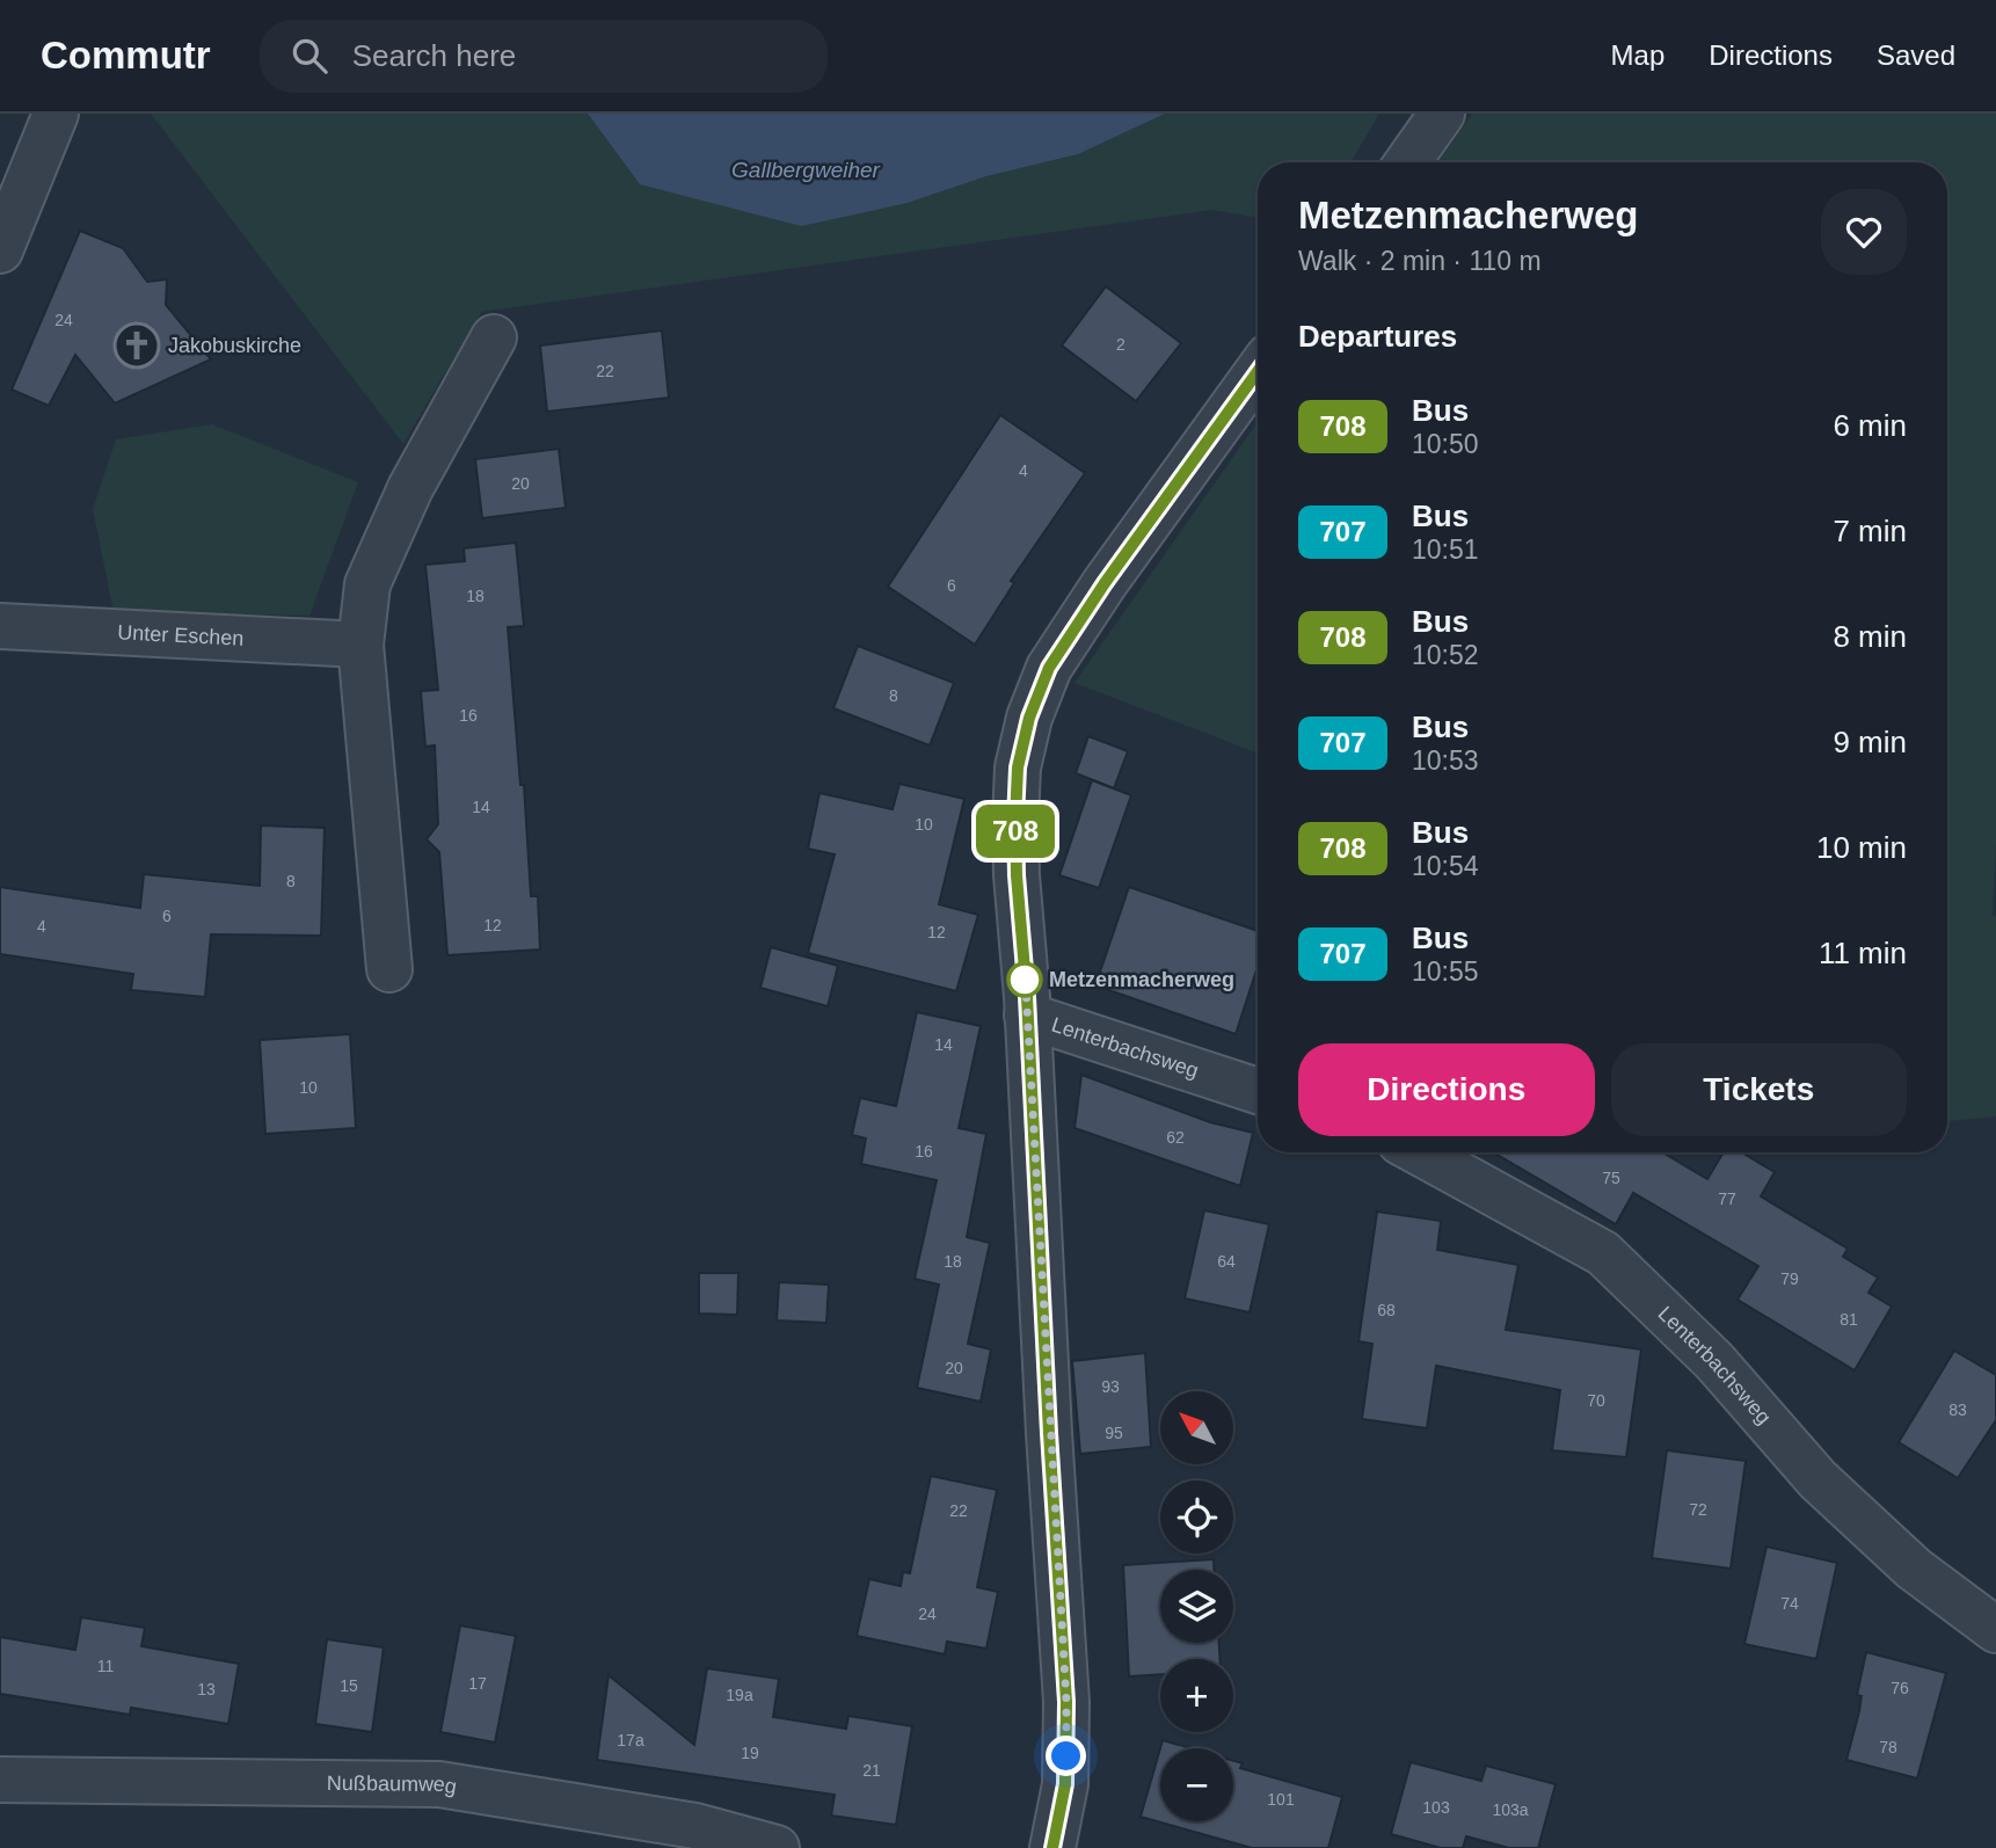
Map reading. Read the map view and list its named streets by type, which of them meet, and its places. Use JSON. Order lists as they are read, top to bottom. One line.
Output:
{"streets":{"street":["Unter Eschen","Lenterbachsweg","Nußbaumweg"]},"water":["Gallbergweiher"],"places":{"church":["Jakobuskirche"],"other":["Metzenmacherweg"]},"lines":["bus line 708"],"house_numbers":["24","2","22","4","20","6","18","8","16","14","10","8","6","12","4","12","14","10","62","16","75","77","18","64","79","68","81","20","93","70","83","95","72","22","74","24","11","17","15","76","13","19a","17a","78","19","21","101","103","103a"],"north":"top left","page":{"header":"Commutr","search":"Search here","nav":["Map","Directions","Saved"],"on_map":"708","heading":[["Metzenmacherweg","Walk · 2 min · 110 m"],"Departures"],"list":[{"mark":"708","name":"Bus","note":"10:50","value":"6 min"},{"mark":"707","name":"Bus","note":"10:51","value":"7 min"},{"mark":"708","name":"Bus","note":"10:52","value":"8 min"},{"mark":"707","name":"Bus","note":"10:53","value":"9 min"},{"mark":"708","name":"Bus","note":"10:54","value":"10 min"},{"mark":"707","name":"Bus","note":"10:55","value":"11 min"}],"buttons":["Directions","Tickets"],"map_buttons":["+","−"]}}
